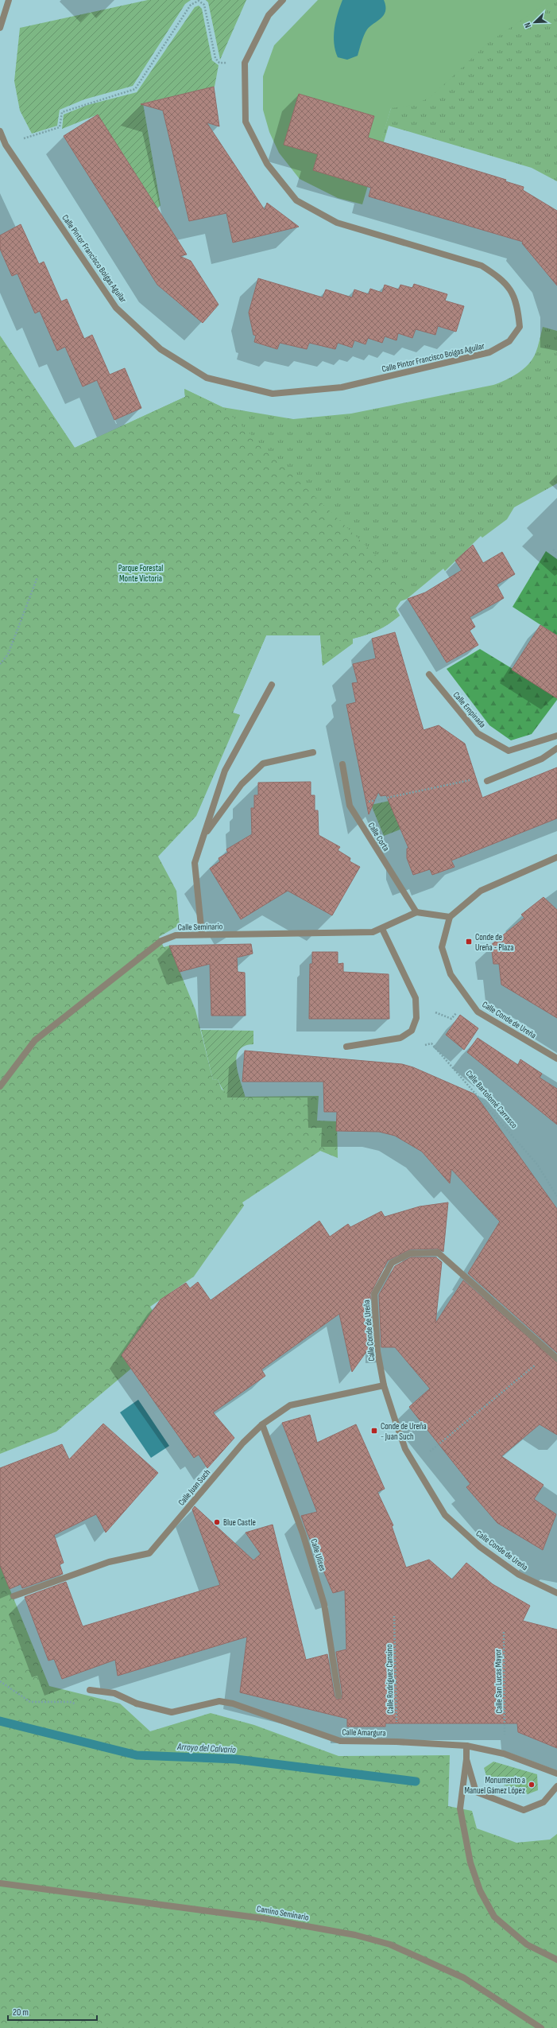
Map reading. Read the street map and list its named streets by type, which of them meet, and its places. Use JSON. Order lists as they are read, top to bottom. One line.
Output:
{"streets":{"street":["Calle Pintor Francisco Boigas Aguilar","Calle Empinada","Calle Corta","Calle Seminario","Calle Conde de Ureña","Calle Juan Such","Calle Ulises","Calle Amargura","Camino Seminario"],"path":["Calle Bartolomé Carrasco","Calle Rodríguez Cansino","Calle San Lucas Mayor"]},"crossings":[["Calle Corta","Calle Seminario"],["Calle Conde de Ureña","Calle Juan Such"],["Calle Juan Such","Calle Ulises"],["Calle Rodríguez Cansino","Calle Amargura"]],"water":["Arroyo del Calvario"],"parks":["Parque Forestal Monte Victoria"],"places":{"transit":["Conde de Ureña - Plaza","Conde de Ureña - Juan Such"],"other":["Blue Castle","Monumento a Manuel Gámez López"]},"scale_bar":"20 m","north":"bottom left"}
